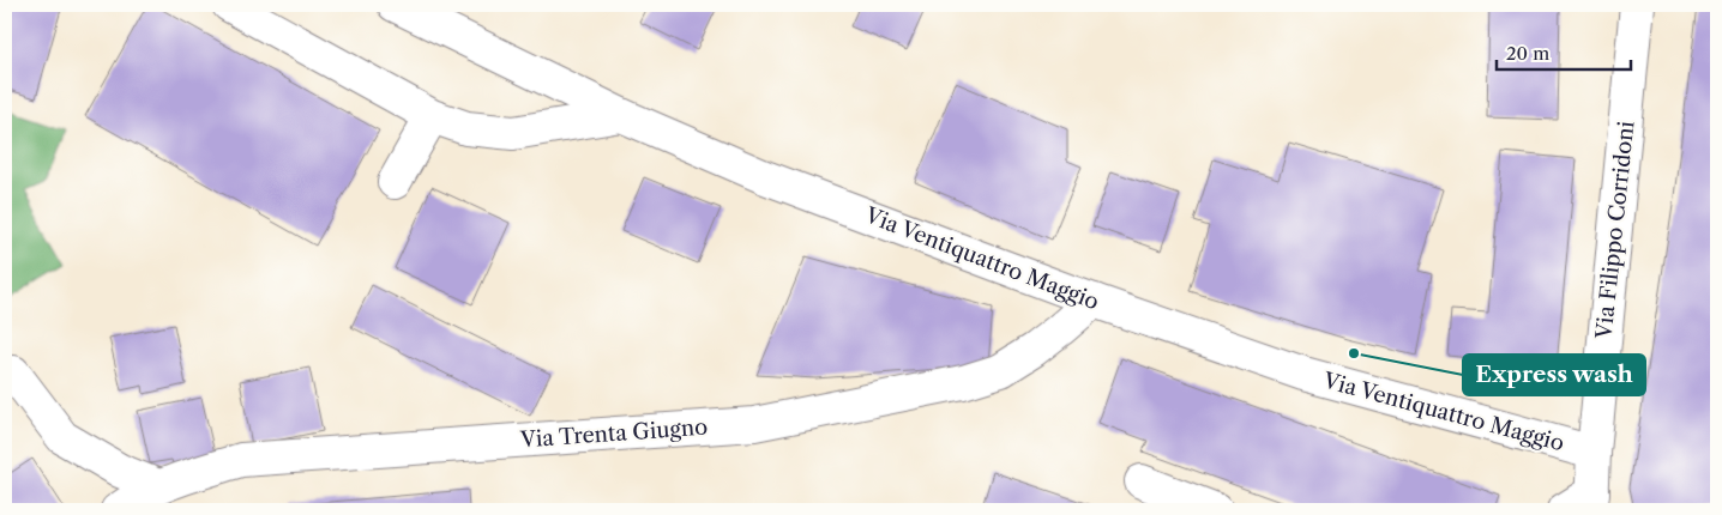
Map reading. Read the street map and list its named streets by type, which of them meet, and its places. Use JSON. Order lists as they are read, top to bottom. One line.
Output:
{"streets":{"street":["Via Filippo Corridoni","Via Ventiquattro Maggio","Via Trenta Giugno"]},"crossings":[["Via Filippo Corridoni","Via Ventiquattro Maggio"],["Via Ventiquattro Maggio","Via Trenta Giugno"]],"places":["Express wash"],"scale_bar":"20 m"}
